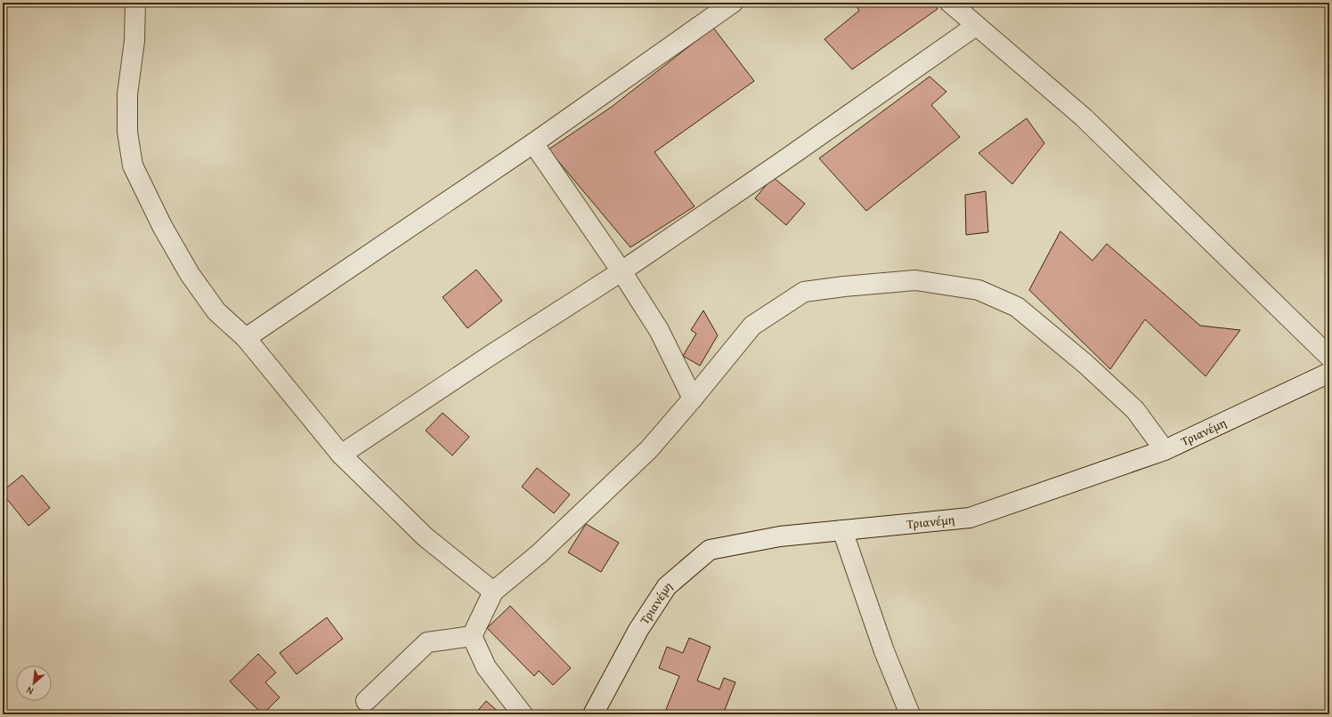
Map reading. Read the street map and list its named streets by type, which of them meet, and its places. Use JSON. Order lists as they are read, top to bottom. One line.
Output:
{"streets":{"street":["Τριανέμη"]},"north":"bottom left"}
